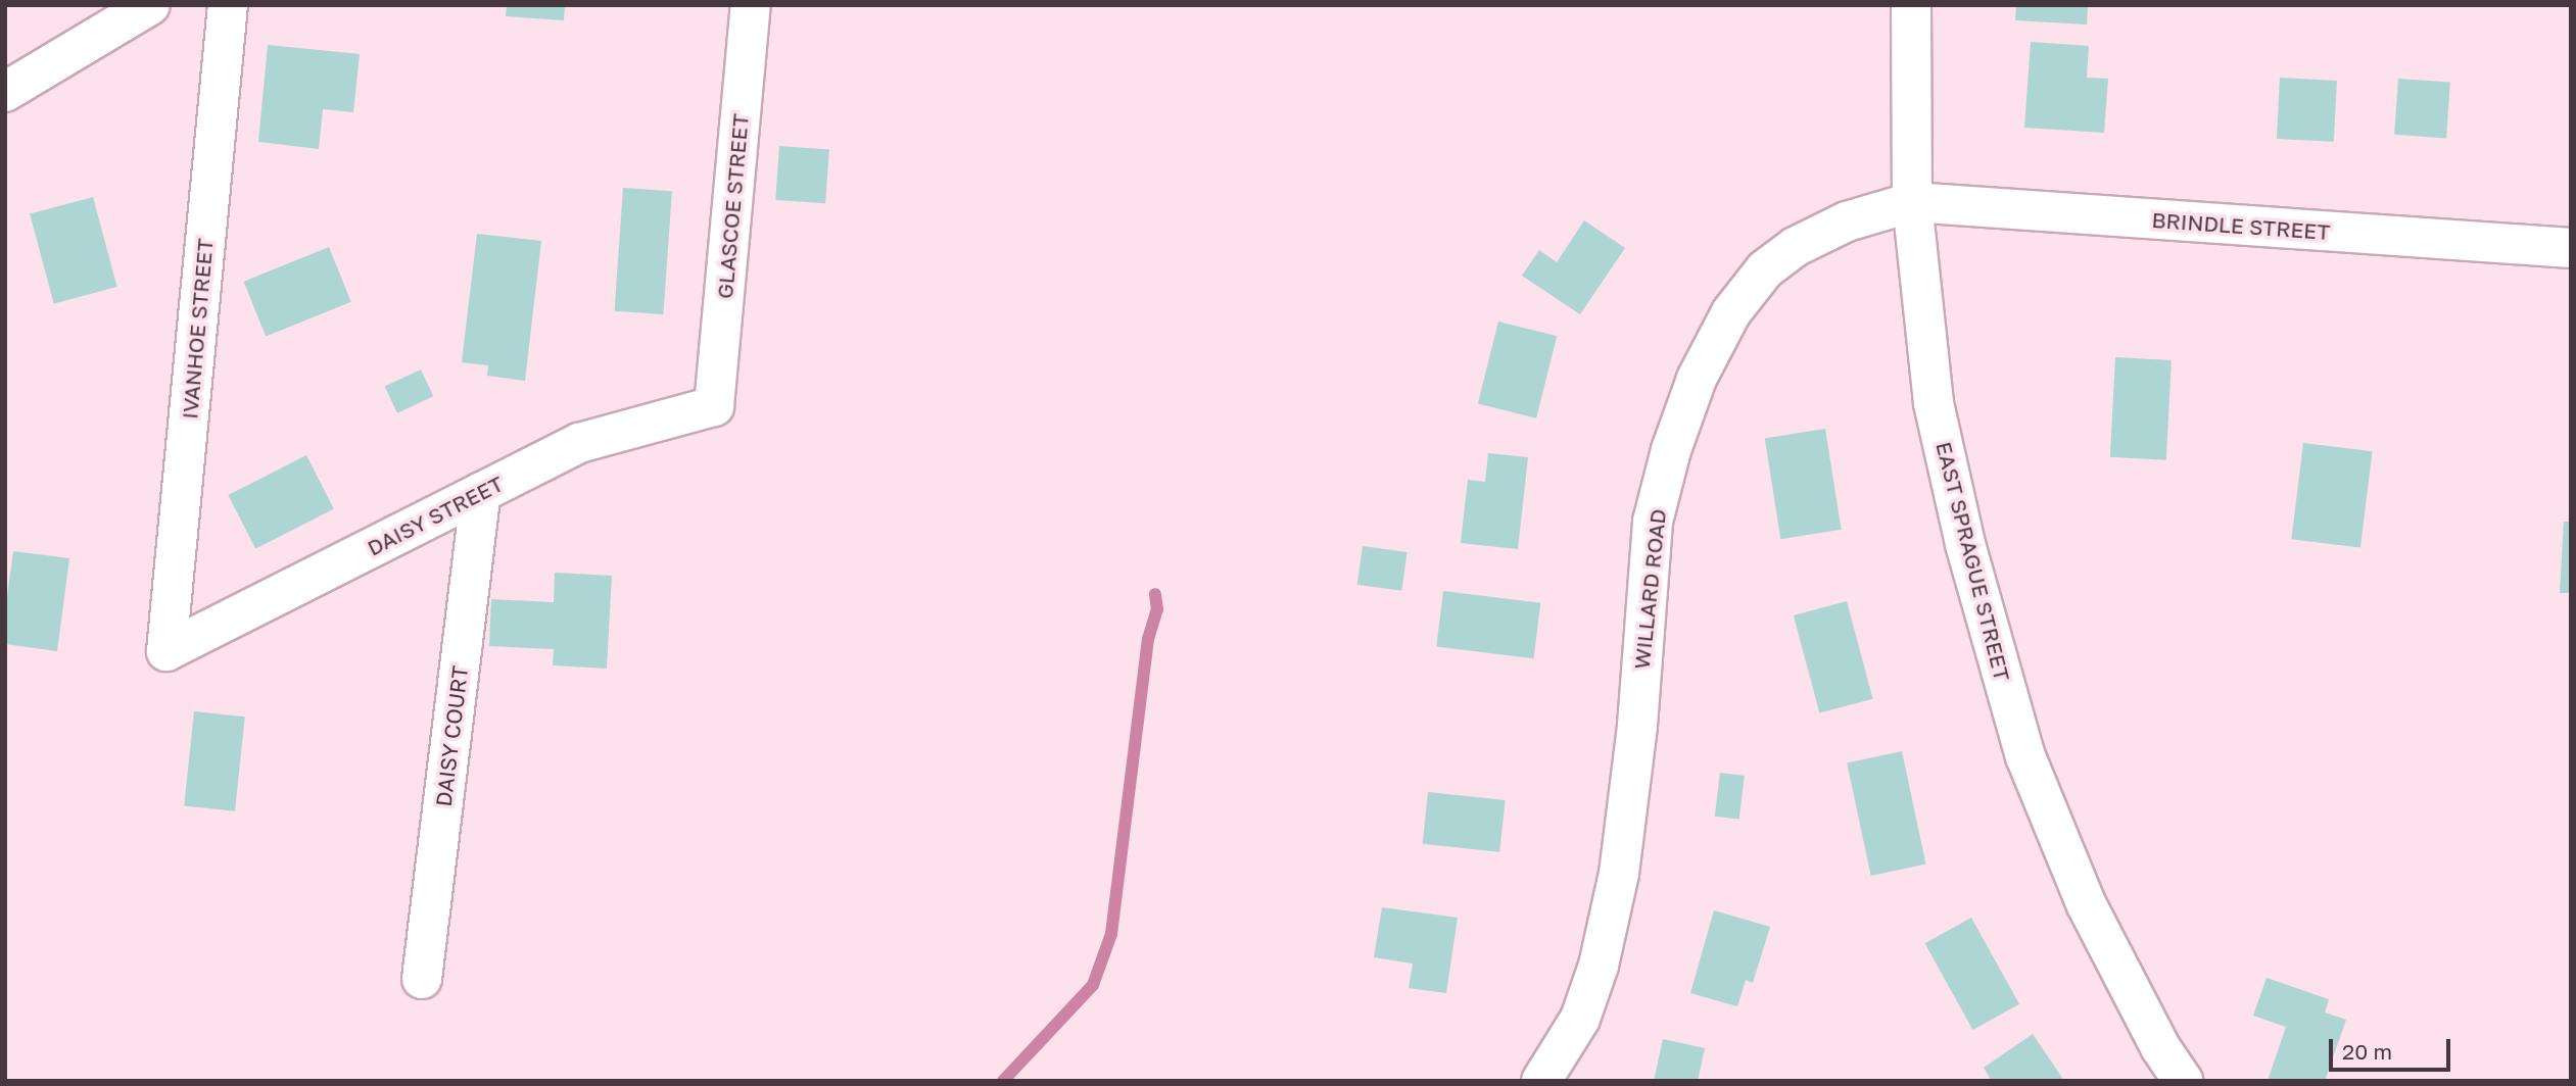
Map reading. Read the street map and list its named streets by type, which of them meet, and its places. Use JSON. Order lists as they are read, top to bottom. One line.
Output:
{"streets":{"street":["GLASCOE STREET","BRINDLE STREET","IVANHOE STREET","DAISY STREET","EAST SPRAGUE STREET","WILLARD ROAD","DAISY COURT"]},"crossings":[["GLASCOE STREET","DAISY STREET"],["BRINDLE STREET","EAST SPRAGUE STREET"],["BRINDLE STREET","WILLARD ROAD"],["IVANHOE STREET","DAISY STREET"],["DAISY STREET","DAISY COURT"],["EAST SPRAGUE STREET","WILLARD ROAD"]],"scale_bar":"20 m"}
